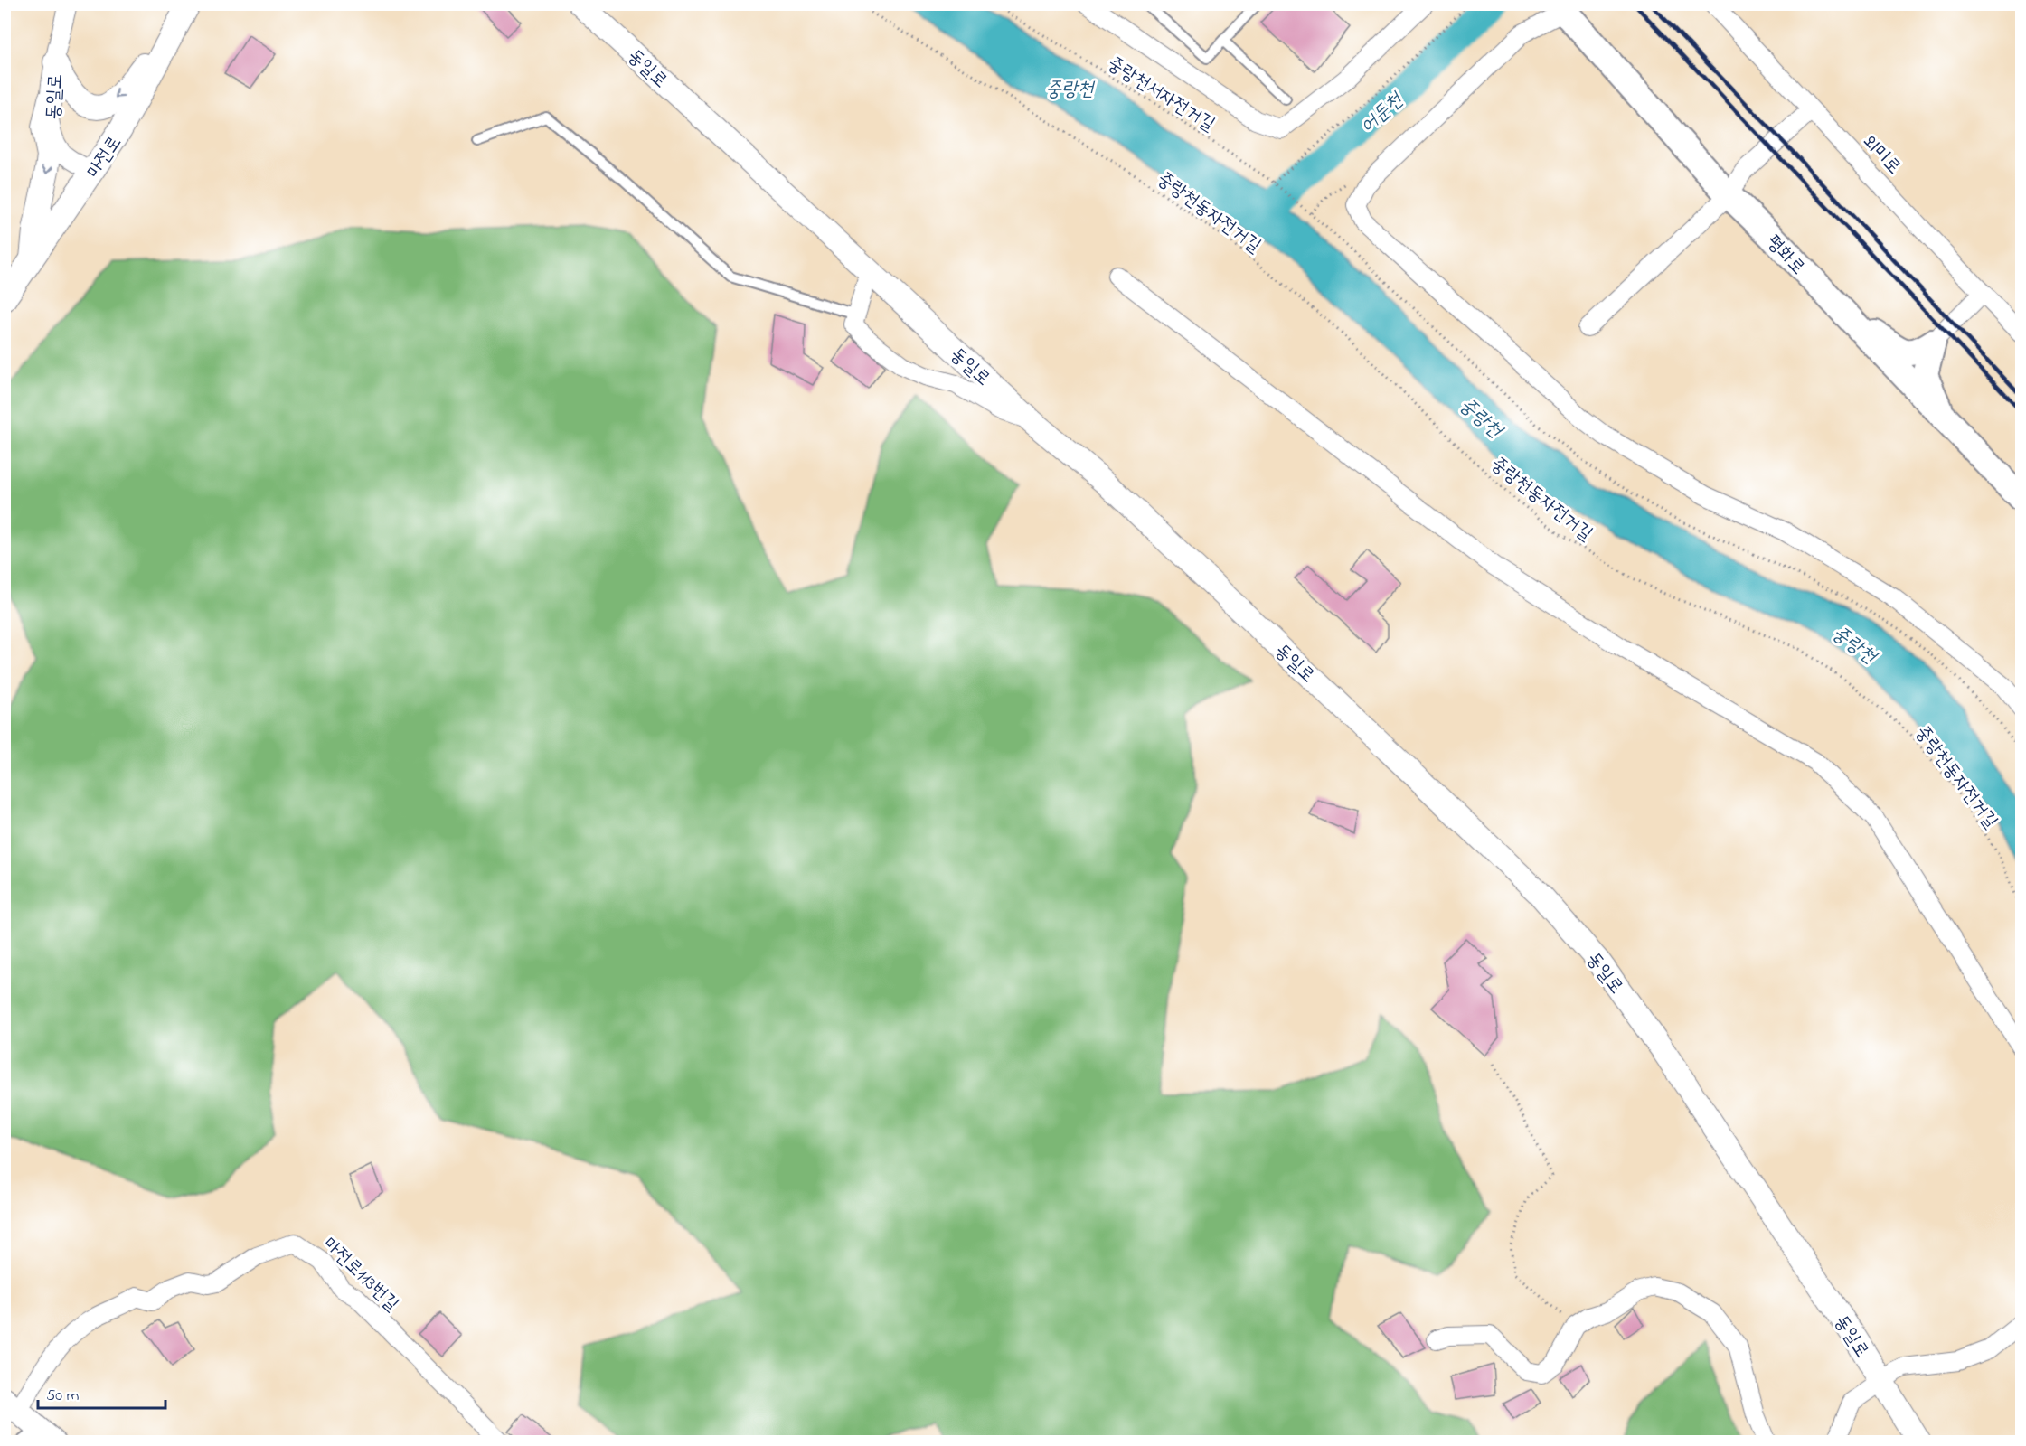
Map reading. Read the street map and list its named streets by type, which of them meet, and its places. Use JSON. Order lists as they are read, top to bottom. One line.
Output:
{"streets":{"main road":["평화로"],"street":["동일로","외미로","마전로","마전로113번길"],"path":["중랑천서자전거길","중랑천동자전거길"]},"crossings":[["동일로","마전로"]],"water":["중랑천","어둔천"],"scale_bar":"50 m"}
